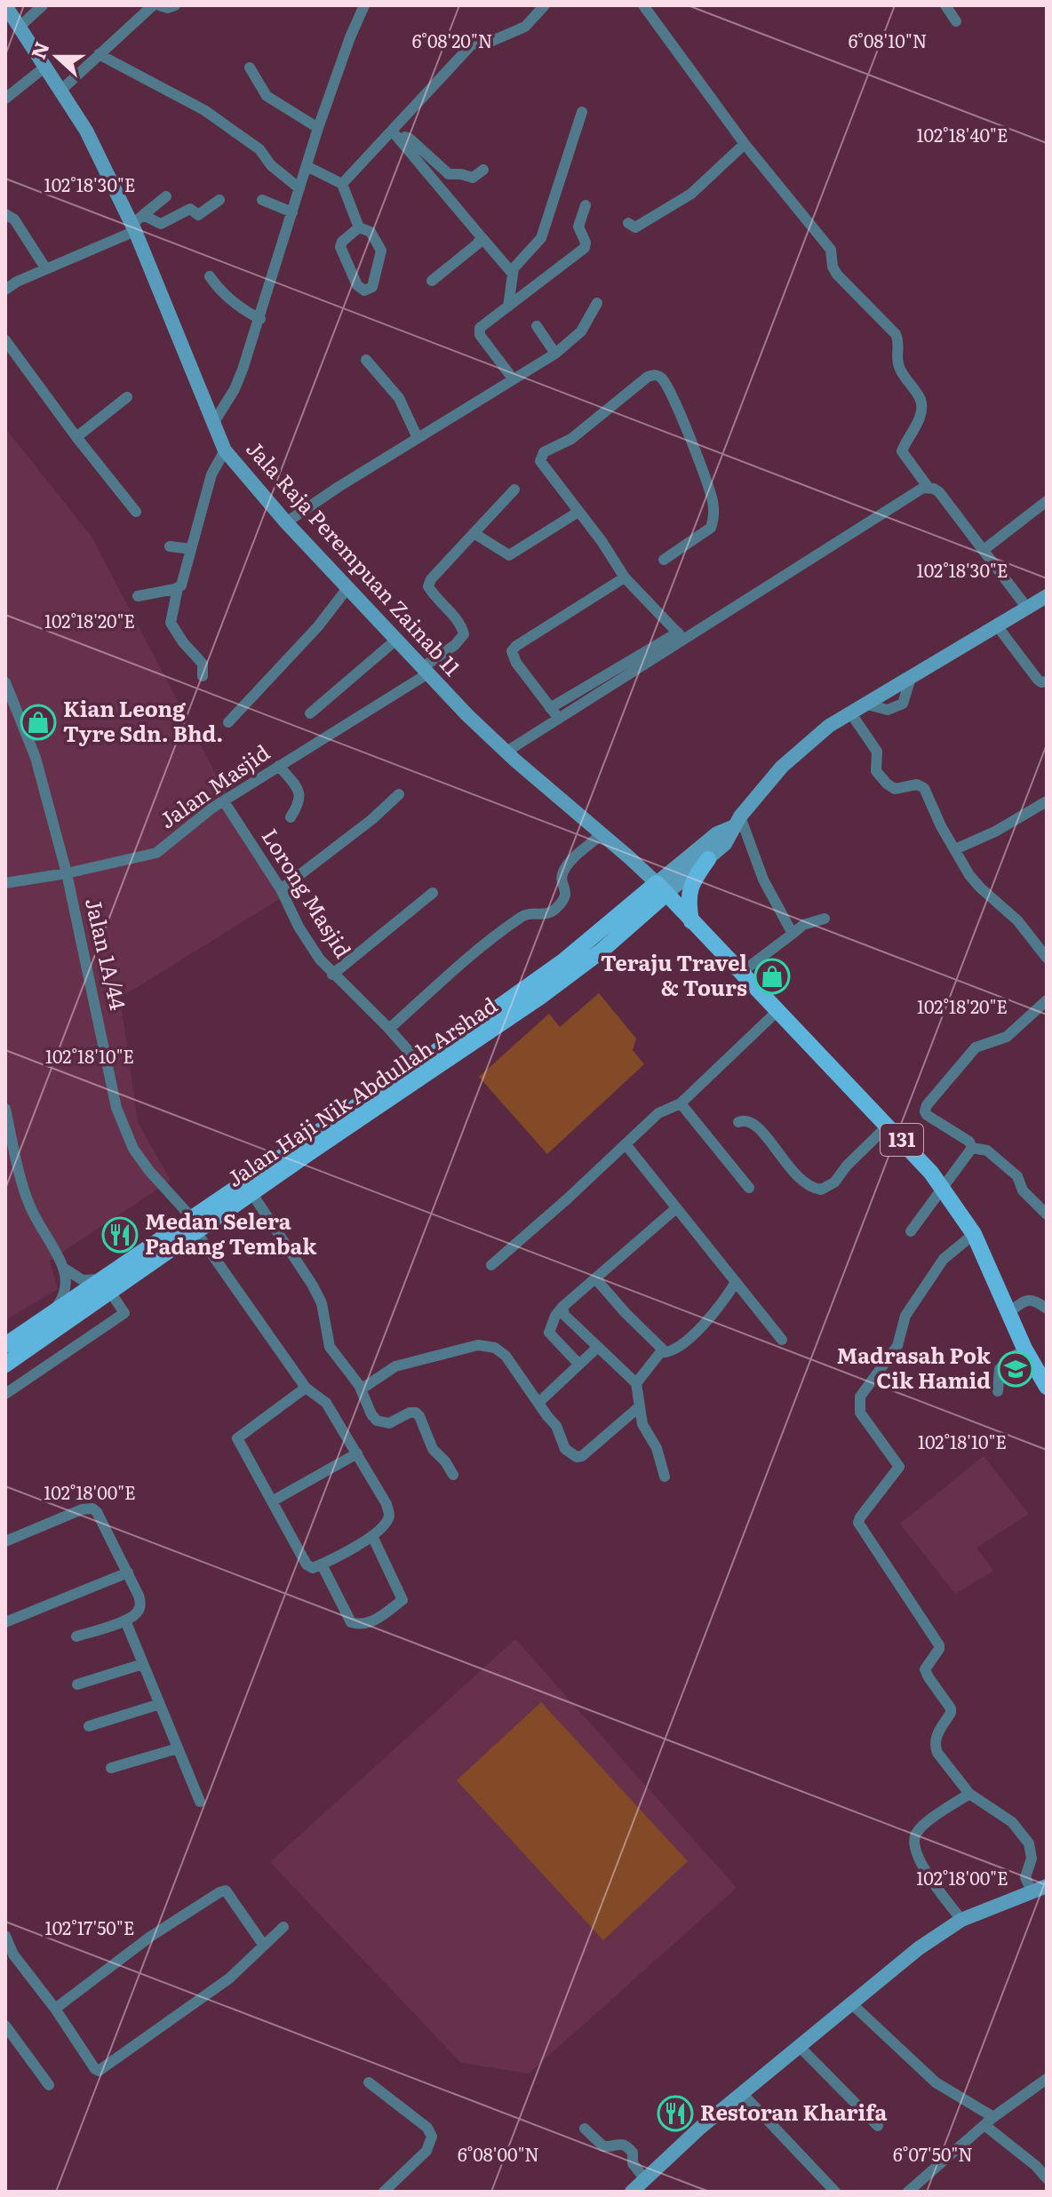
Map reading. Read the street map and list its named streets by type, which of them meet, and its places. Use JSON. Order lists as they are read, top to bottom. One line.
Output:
{"streets":{"main road":["Jala Raja Perempuan Zainab 11","Jalan Haji Nik Abdullah Arshad","131"],"street":["Jalan Masjid","Lorong Masjid","Jalan 1A/44"]},"crossings":[["Jala Raja Perempuan Zainab 11","Jalan Masjid"],["Jala Raja Perempuan Zainab 11","Jalan Haji Nik Abdullah Arshad"],["Jala Raja Perempuan Zainab 11","131"],["Jalan Masjid","Lorong Masjid"],["Jalan Masjid","Jalan 1A/44"],["Lorong Masjid","Jalan Haji Nik Abdullah Arshad"],["Jalan 1A/44","Jalan Haji Nik Abdullah Arshad"],["Jalan Haji Nik Abdullah Arshad","131"]],"places":{"shop":["Kian Leong Tyre Sdn. Bhd.","Teraju Travel & Tours"],"restaurant":["Medan Selera Padang Tembak","Restoran Kharifa"],"school or university":["Madrasah Pok Cik Hamid"]},"north":"left","coordinates":["6°08'20\"N","6°08'10\"N","102°18'40\"E","102°18'30\"E","102°18'20\"E","102°18'10\"E","102°18'00\"E","102°17'50\"E","6°08'00\"N","6°07'50\"N"]}
